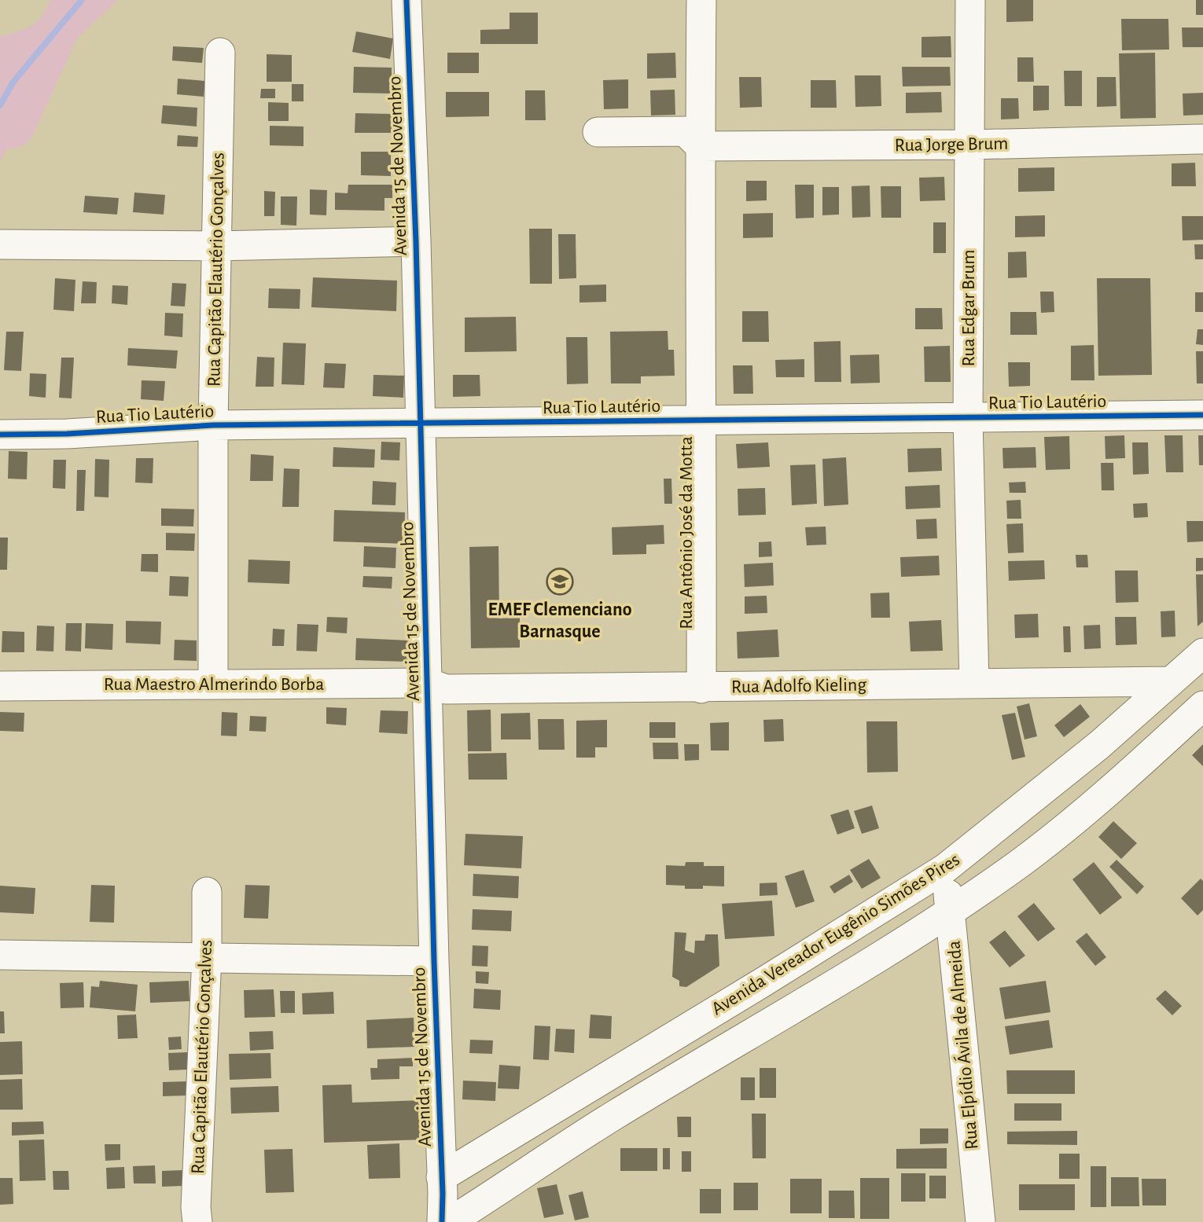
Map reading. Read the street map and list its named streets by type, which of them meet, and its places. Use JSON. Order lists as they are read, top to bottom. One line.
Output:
{"streets":{"street":["Rua Jorge Brum","Avenida 15 de Novembro","Rua Capitão Elautério Gonçalves","Rua Edgar Brum","Rua Tio Lautério","Rua Antônio José da Motta","Rua Maestro Almerindo Borba","Rua Adolfo Kieling","Avenida Vereador Eugênio Simões Pires","Rua Elpídio Ávila de Almeida"]},"crossings":[["Rua Jorge Brum","Rua Edgar Brum"],["Rua Jorge Brum","Rua Antônio José da Motta"],["Avenida 15 de Novembro","Rua Tio Lautério"],["Avenida 15 de Novembro","Rua Maestro Almerindo Borba"],["Avenida 15 de Novembro","Rua Adolfo Kieling"],["Avenida 15 de Novembro","Avenida Vereador Eugênio Simões Pires"],["Rua Capitão Elautério Gonçalves","Rua Tio Lautério"],["Rua Capitão Elautério Gonçalves","Rua Maestro Almerindo Borba"],["Rua Edgar Brum","Rua Tio Lautério"],["Rua Edgar Brum","Rua Adolfo Kieling"],["Rua Tio Lautério","Rua Antônio José da Motta"],["Rua Antônio José da Motta","Rua Adolfo Kieling"],["Rua Maestro Almerindo Borba","Rua Adolfo Kieling"],["Rua Adolfo Kieling","Avenida Vereador Eugênio Simões Pires"],["Avenida Vereador Eugênio Simões Pires","Rua Elpídio Ávila de Almeida"]],"places":{"school or university":["EMEF Clemenciano Barnasque"]}}
